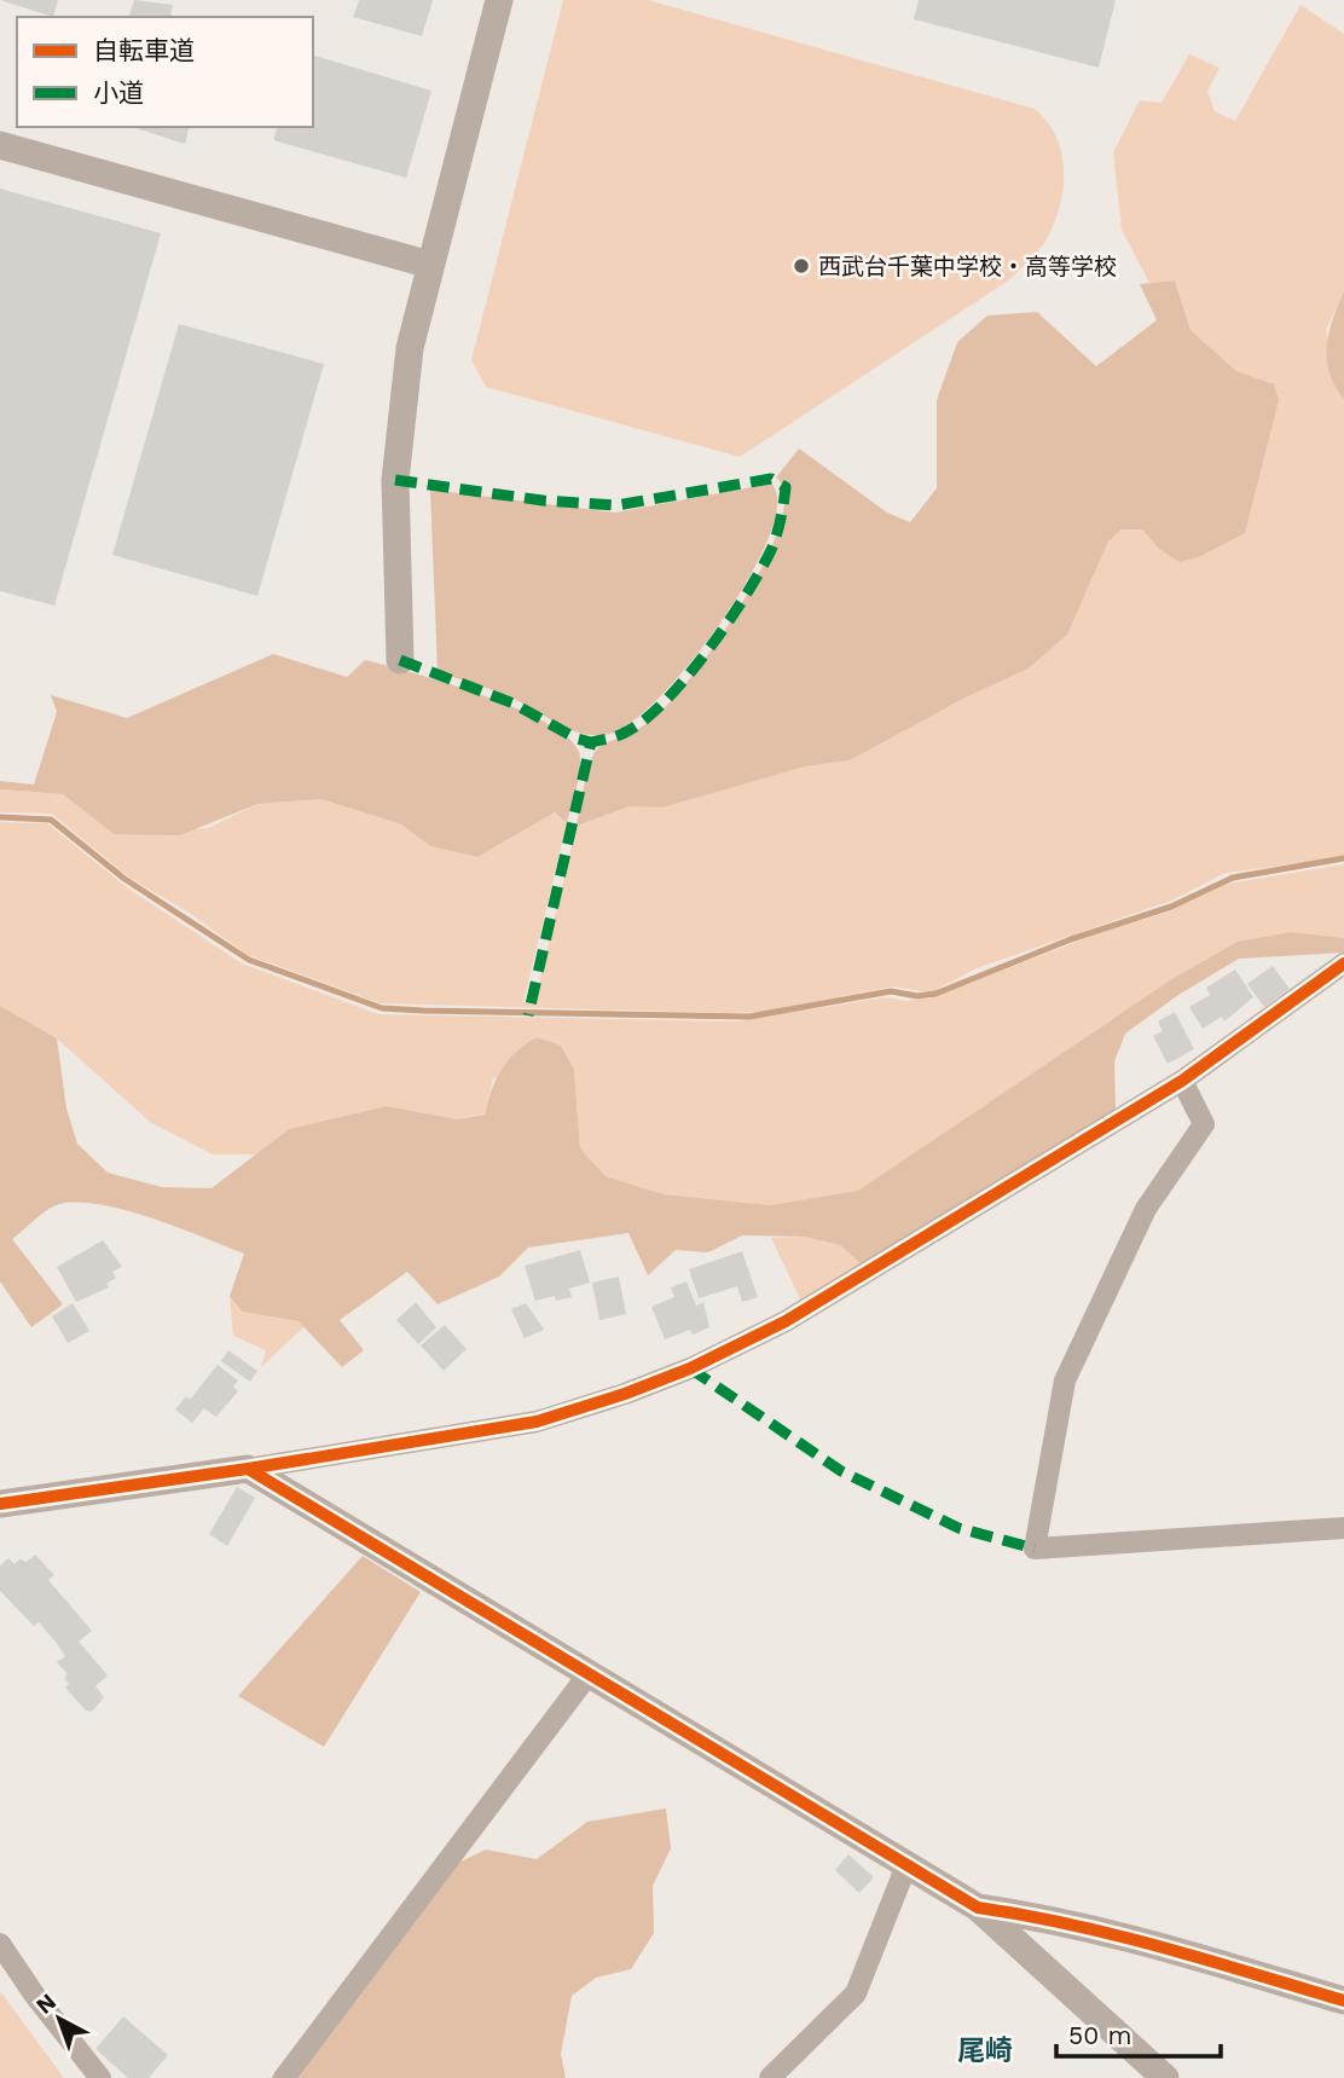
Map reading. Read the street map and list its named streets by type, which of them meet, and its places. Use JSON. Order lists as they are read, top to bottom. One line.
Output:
{"districts":["尾崎"],"places":["西武台千葉中学校・高等学校"],"legend":["自転車道","小道"],"scale_bar":"50 m","north":"top left"}
